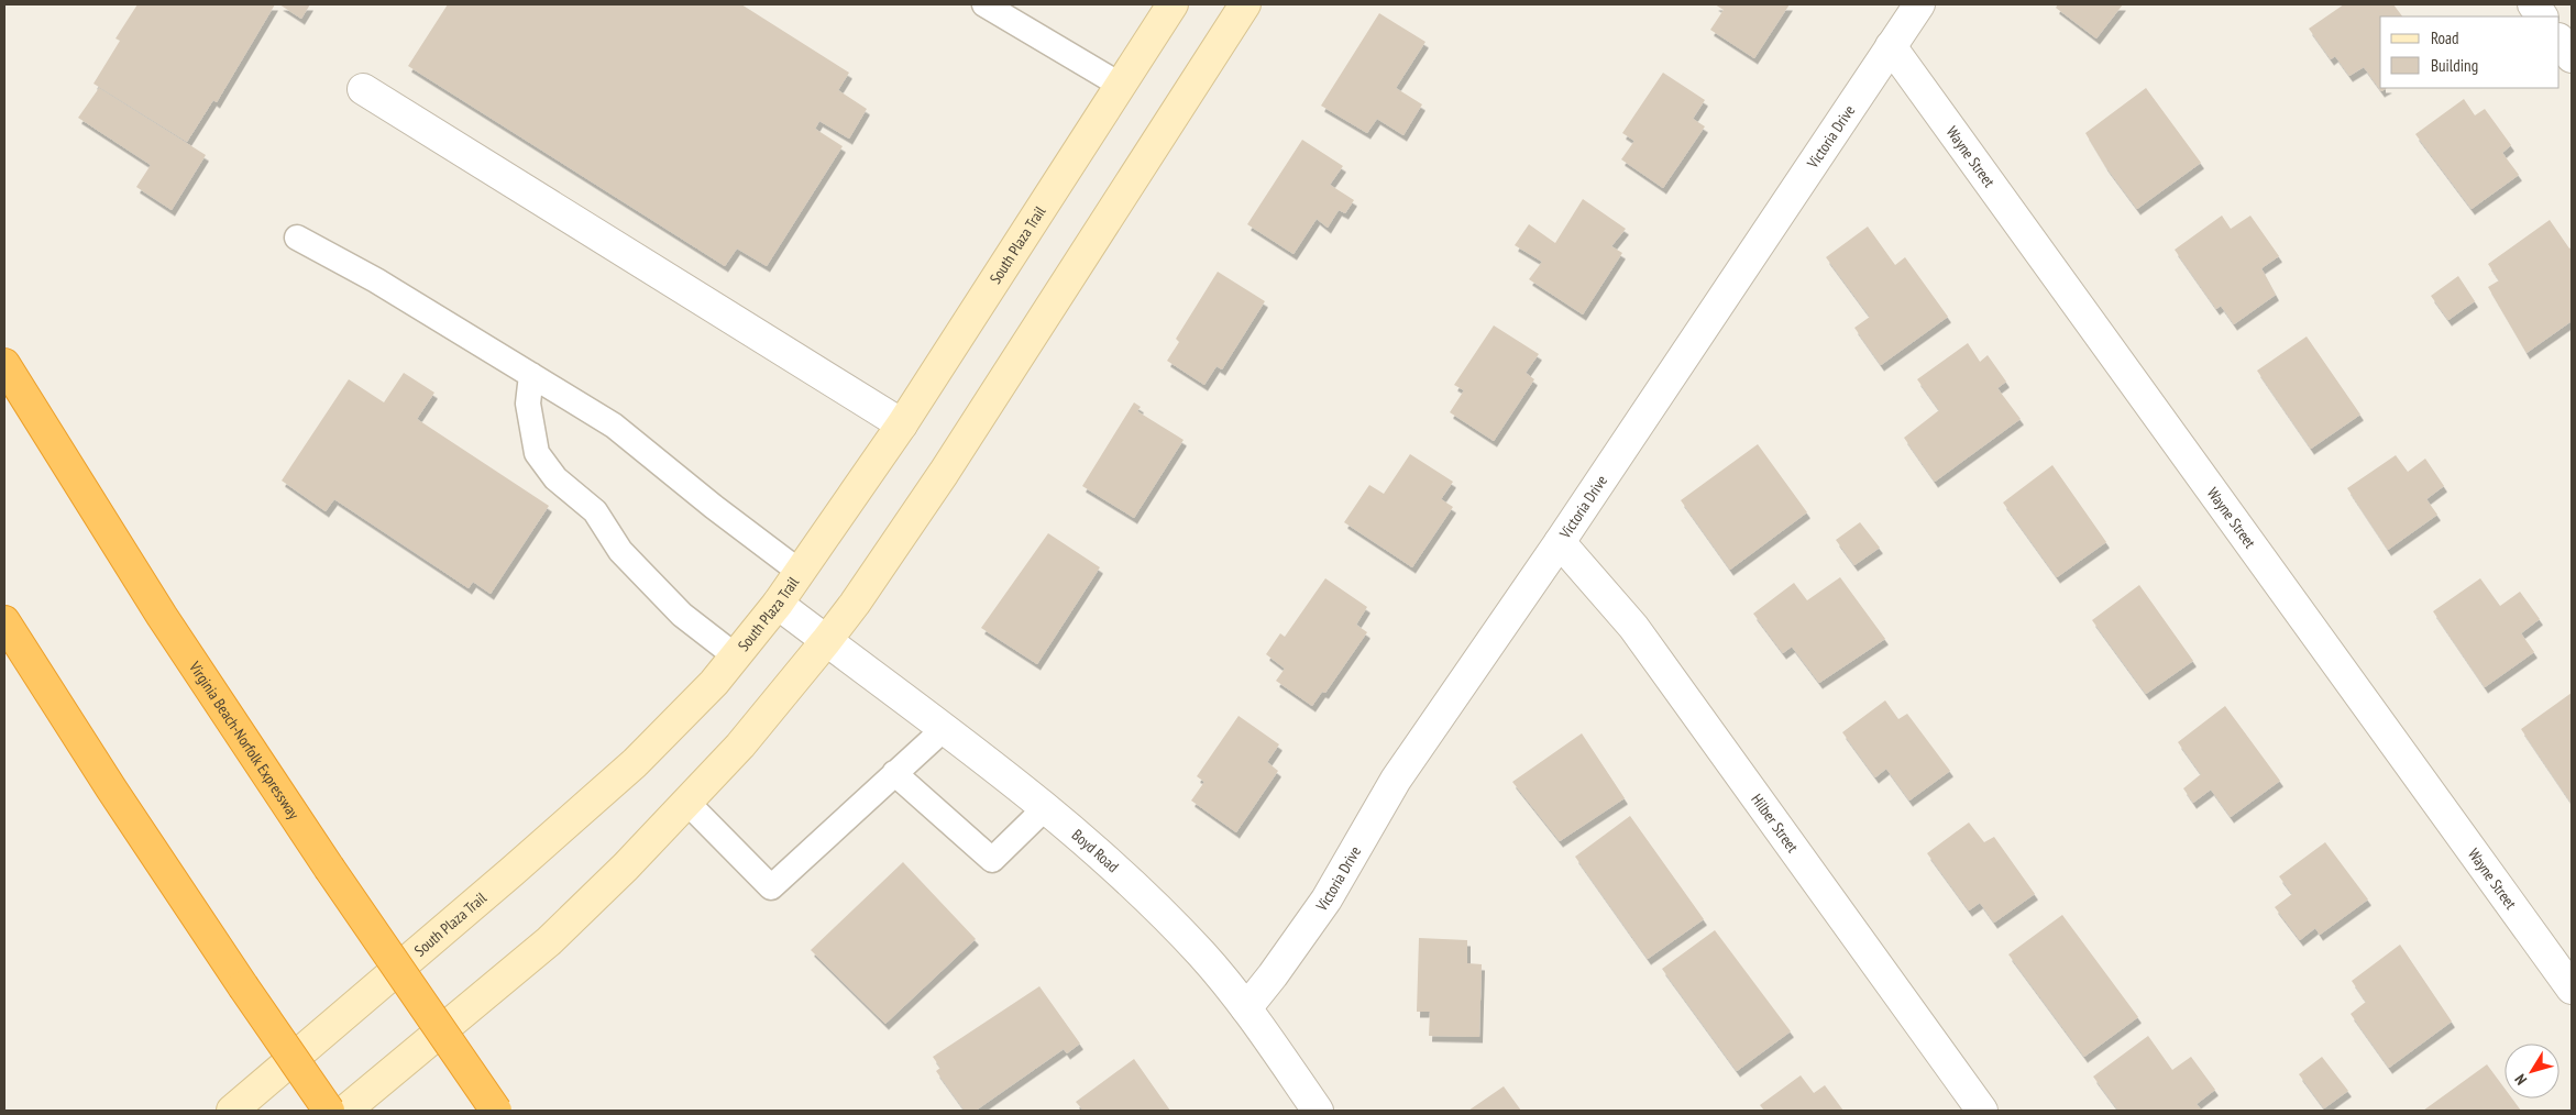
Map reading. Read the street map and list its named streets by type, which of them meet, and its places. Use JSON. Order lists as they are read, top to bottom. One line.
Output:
{"streets":{"highway":["Virginia Beach-Norfolk Expressway"],"main road":["South Plaza Trail"],"street":["Victoria Drive","Wayne Street","Hilber Street","Boyd Road"]},"crossings":[["Victoria Drive","Wayne Street"],["Victoria Drive","Hilber Street"],["Victoria Drive","Boyd Road"],["South Plaza Trail","Boyd Road"]],"legend":["Road","Building"],"north":"bottom left"}
